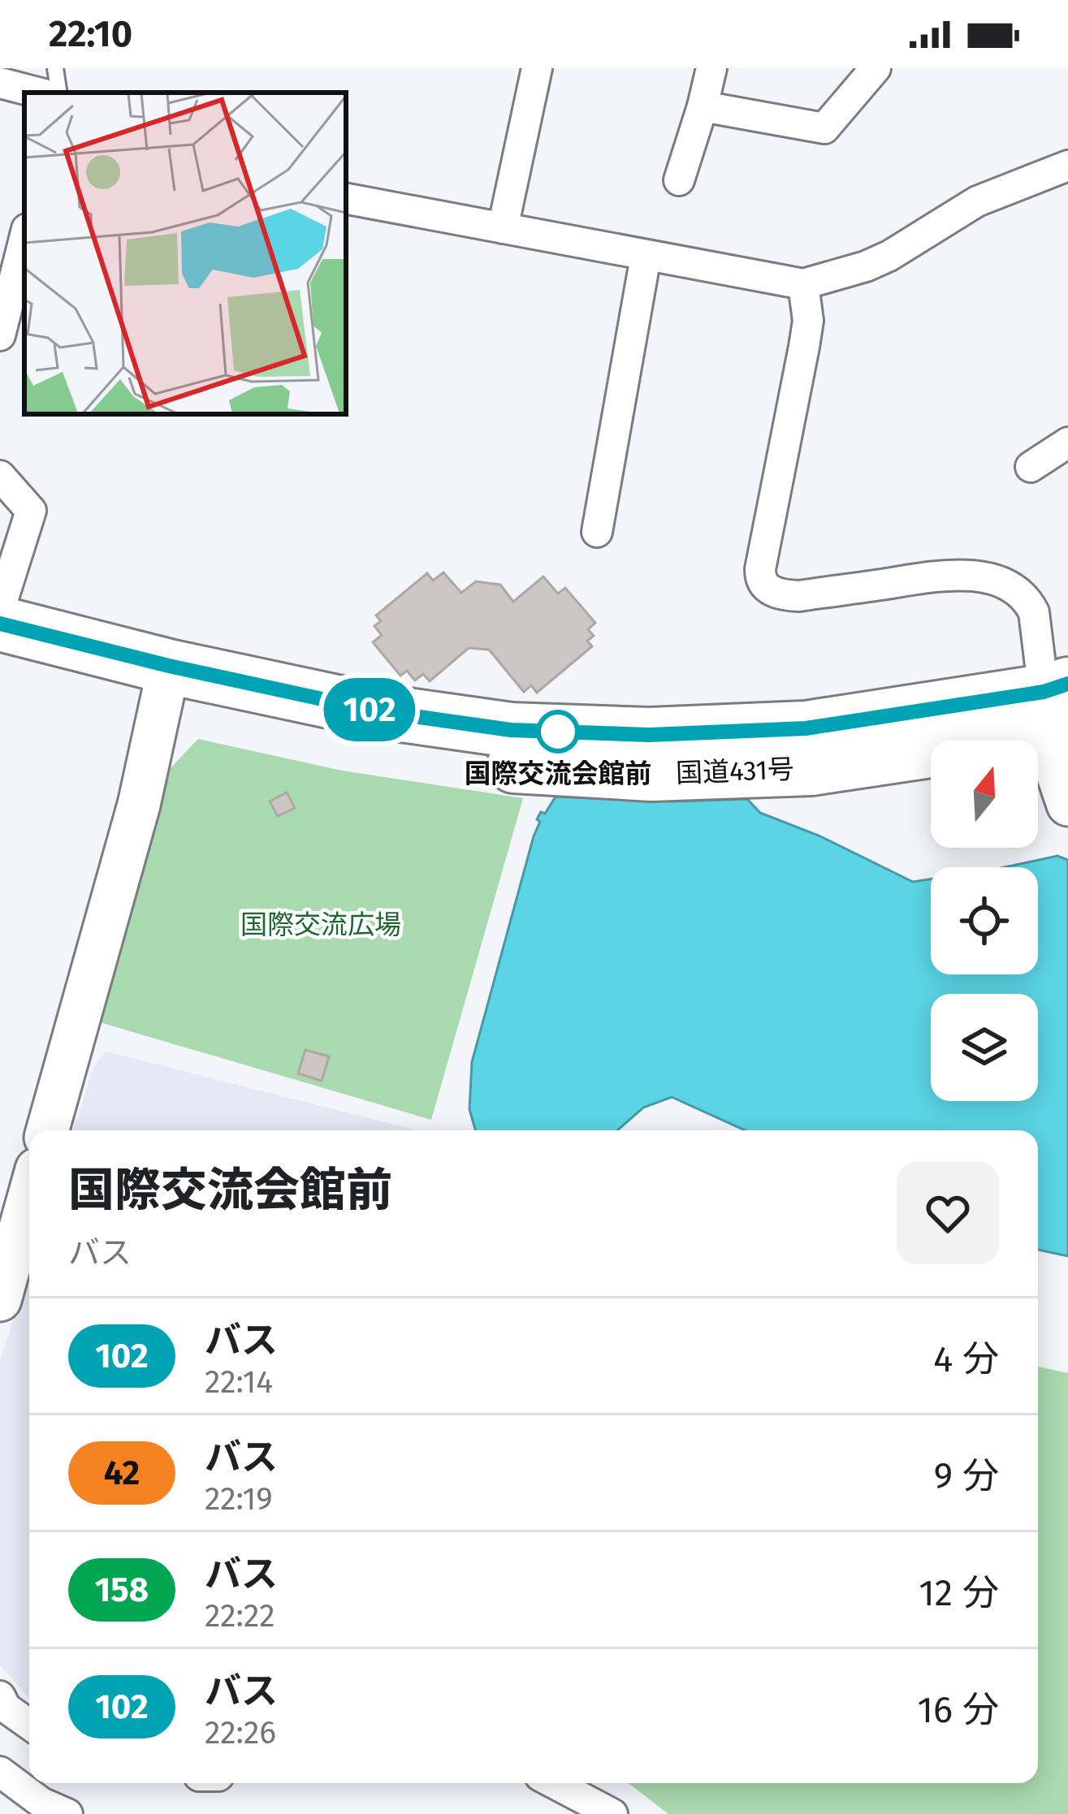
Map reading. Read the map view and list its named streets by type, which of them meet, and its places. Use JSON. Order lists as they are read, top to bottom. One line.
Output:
{"streets":{"highway":["国道431号"]},"parks":["国際交流広場"],"places":["国際交流会館前"],"lines":["bus line 102"],"north":"top","page":{"status":"22:10","on_map":"102","heading":["国際交流会館前","バス"],"list":[{"mark":"102","name":"バス","note":"22:14","value":"4 分"},{"mark":"42","name":"バス","note":"22:19","value":"9 分"},{"mark":"158","name":"バス","note":"22:22","value":"12 分"},{"mark":"102","name":"バス","note":"22:26","value":"16 分"}]}}
